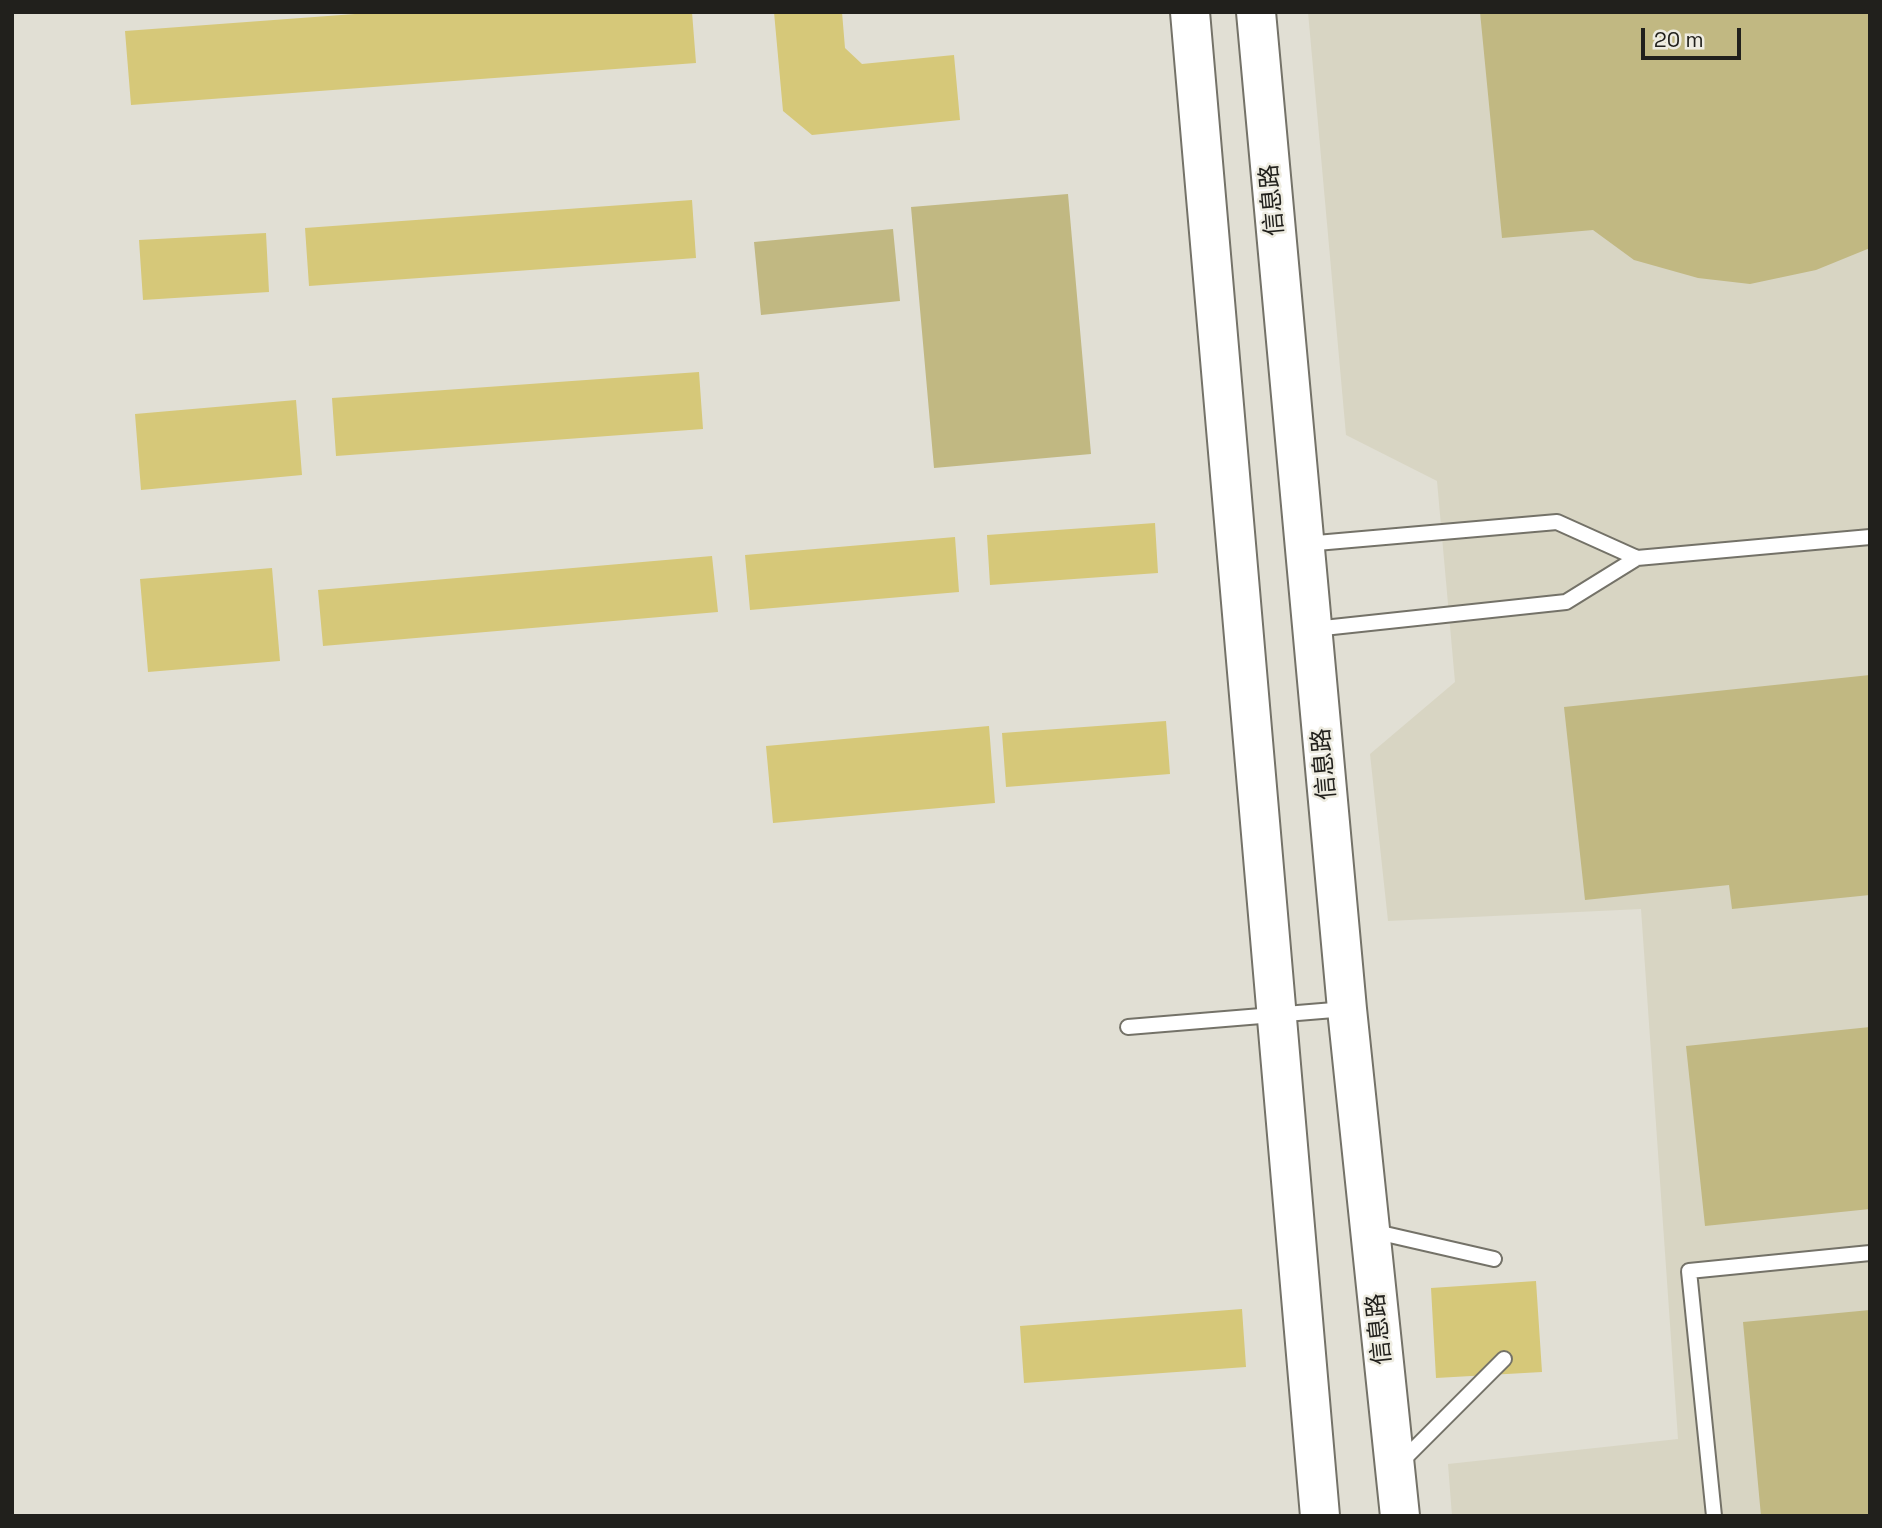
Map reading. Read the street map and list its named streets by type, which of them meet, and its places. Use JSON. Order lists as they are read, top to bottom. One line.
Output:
{"streets":{"main road":["信息路"]},"scale_bar":"20 m"}
